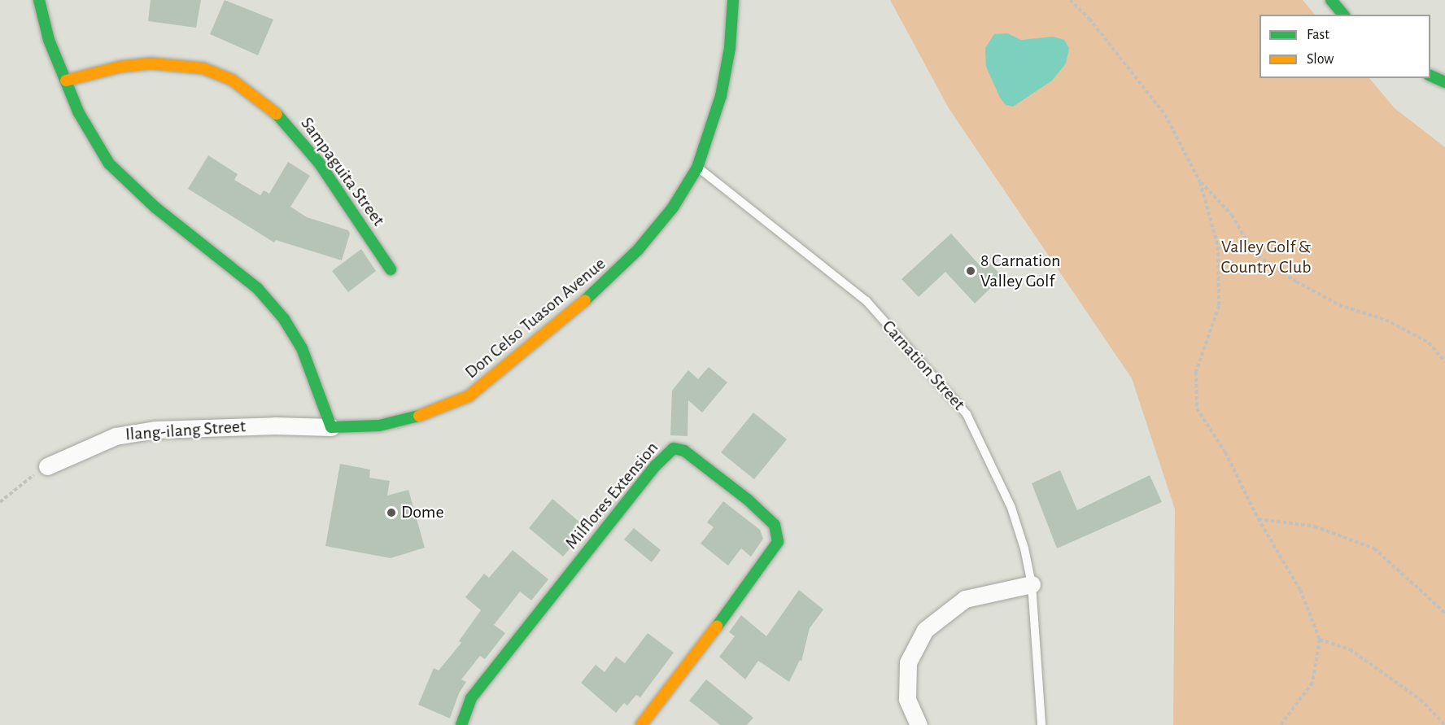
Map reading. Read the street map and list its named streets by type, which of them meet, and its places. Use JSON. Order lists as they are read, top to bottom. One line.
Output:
{"streets":{"street":["Sampaguita Street","Don Celso Tuason Avenue","Ilang-ilang Street","Milflores Extension"],"lane":["Carnation Street"]},"crossings":[["Don Celso Tuason Avenue","Carnation Street"],["Don Celso Tuason Avenue","Ilang-ilang Street"]],"parks":["Valley Golf & Country Club"],"places":["8 Carnation Valley Golf","Dome"],"legend":["Fast","Slow"]}
